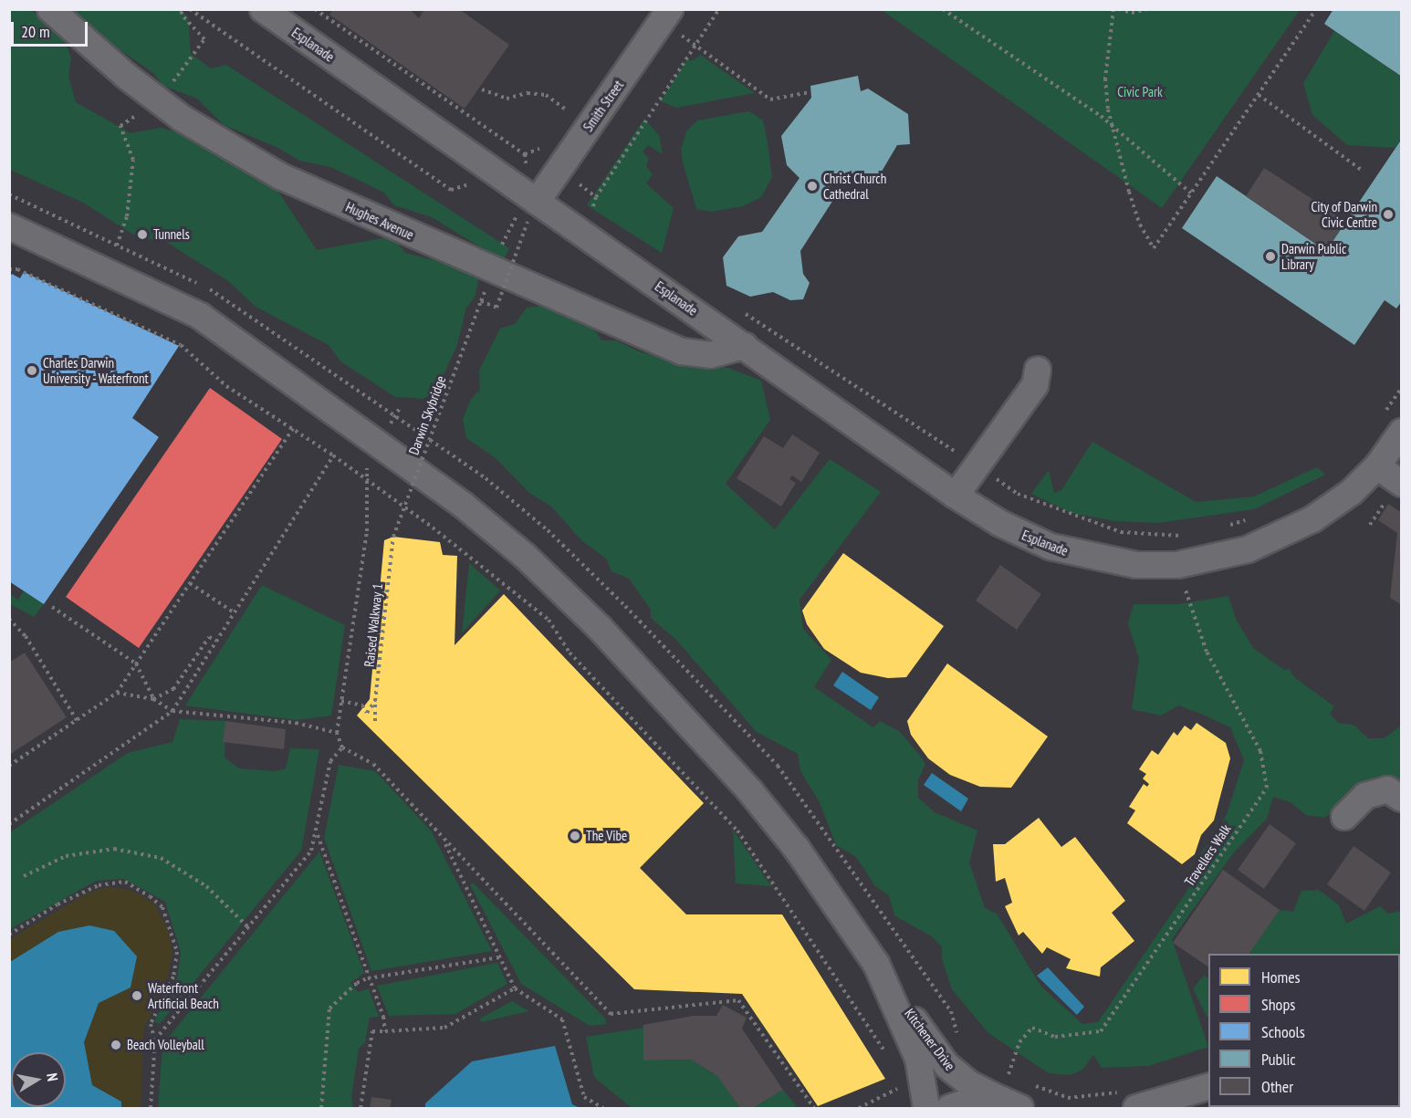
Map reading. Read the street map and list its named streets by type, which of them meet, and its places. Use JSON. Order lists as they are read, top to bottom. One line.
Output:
{"streets":{"street":["Esplanade","Smith Street","Hughes Avenue","Kitchener Drive"],"path":["Darwin Skybridge","Raised Walkway 1","Travellers Walk"]},"crossings":[["Esplanade","Smith Street"],["Esplanade","Hughes Avenue"],["Esplanade","Darwin Skybridge"],["Esplanade","Travellers Walk"],["Smith Street","Darwin Skybridge"],["Darwin Skybridge","Raised Walkway 1"],["Travellers Walk","Kitchener Drive"]],"parks":["Civic Park"],"places":["Christ Church Cathedral","City of Darwin Civic Centre","Tunnels","Darwin Public Library","Charles Darwin University - Waterfront","The Vibe","Waterfront Artificial Beach","Beach Volleyball"],"legend":["Homes","Shops","Schools","Public","Other"],"scale_bar":"20 m","north":"right"}
